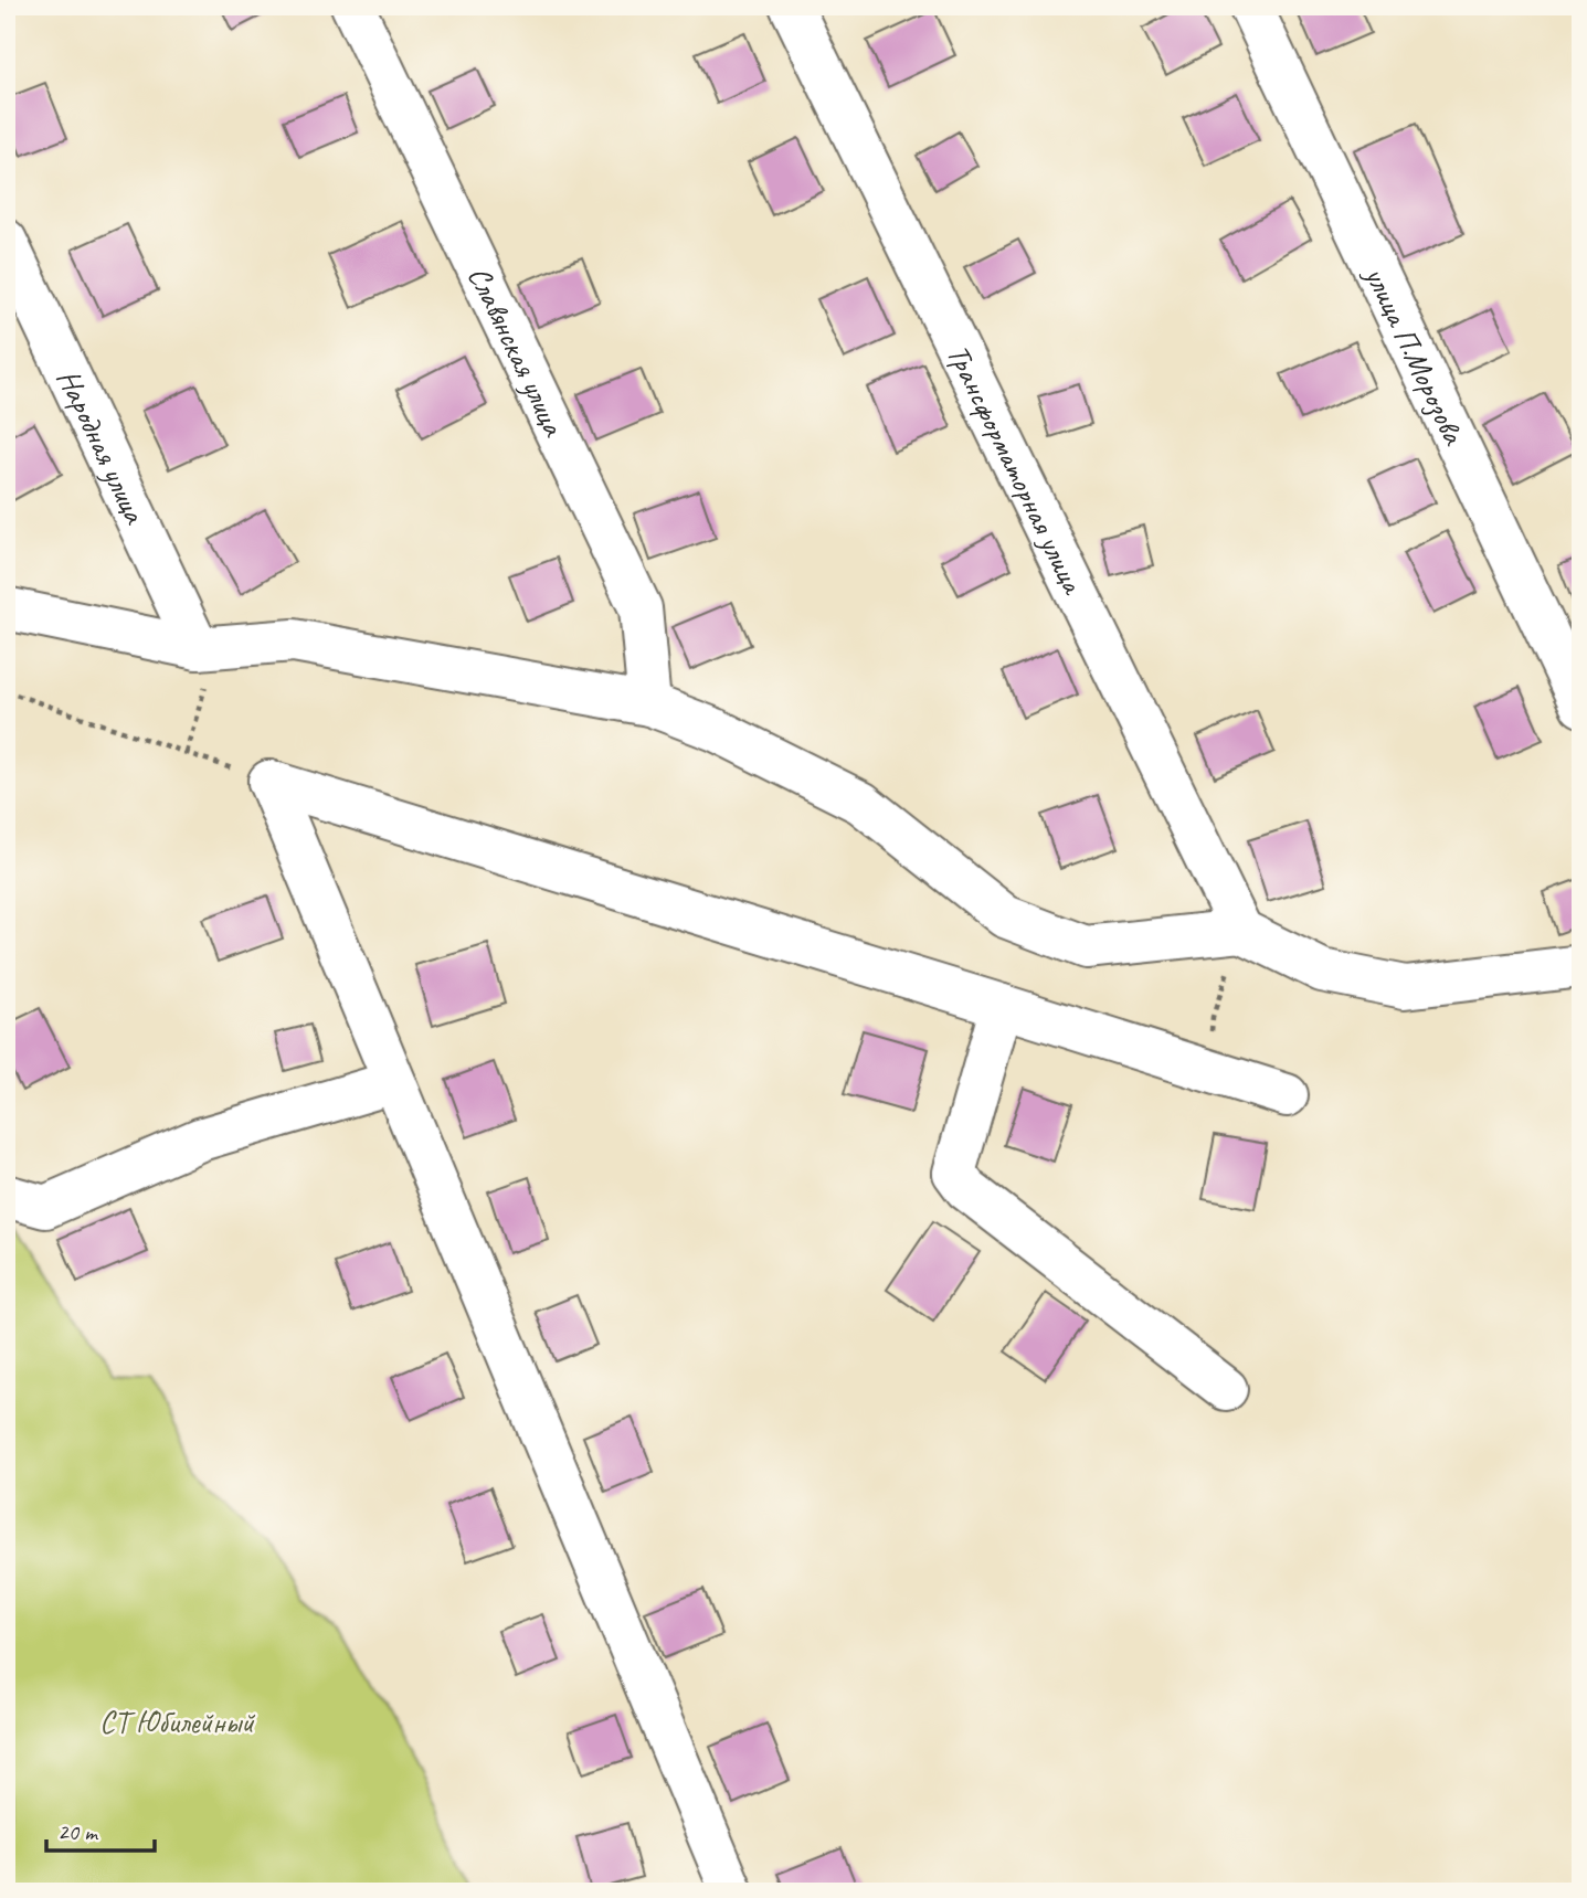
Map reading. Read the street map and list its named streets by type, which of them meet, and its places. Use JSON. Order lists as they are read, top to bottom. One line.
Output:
{"streets":{"street":["Славянская улица","улица П.Морозова","Народная улица","Трансформаторная улица"]},"parks":["СТ Юбилейный"],"scale_bar":"20 m"}
